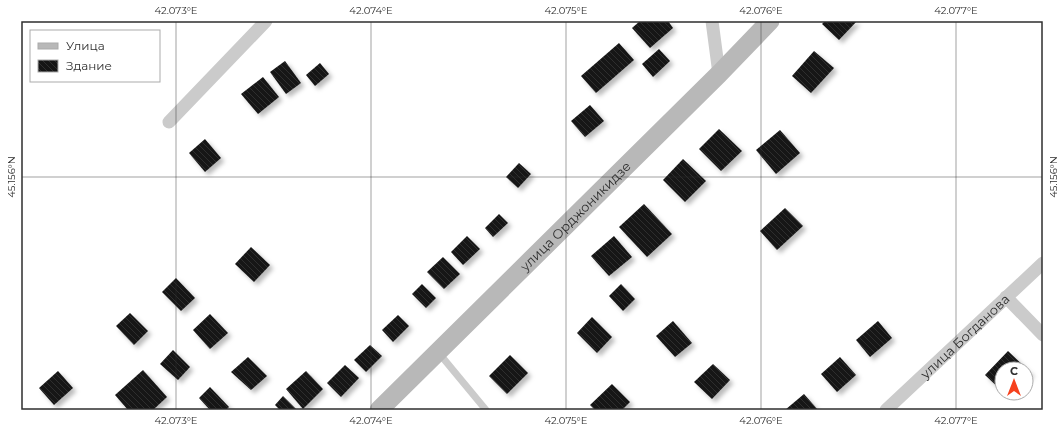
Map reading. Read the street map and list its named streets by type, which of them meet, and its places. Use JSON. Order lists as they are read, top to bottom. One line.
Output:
{"streets":{"street":["улица Орджоникидзе","улица Богданова"]},"legend":["Улица","Здание"],"north":"top","coordinates":["42.073°E","42.074°E","42.075°E","42.076°E","42.077°E","45.156°N"]}
